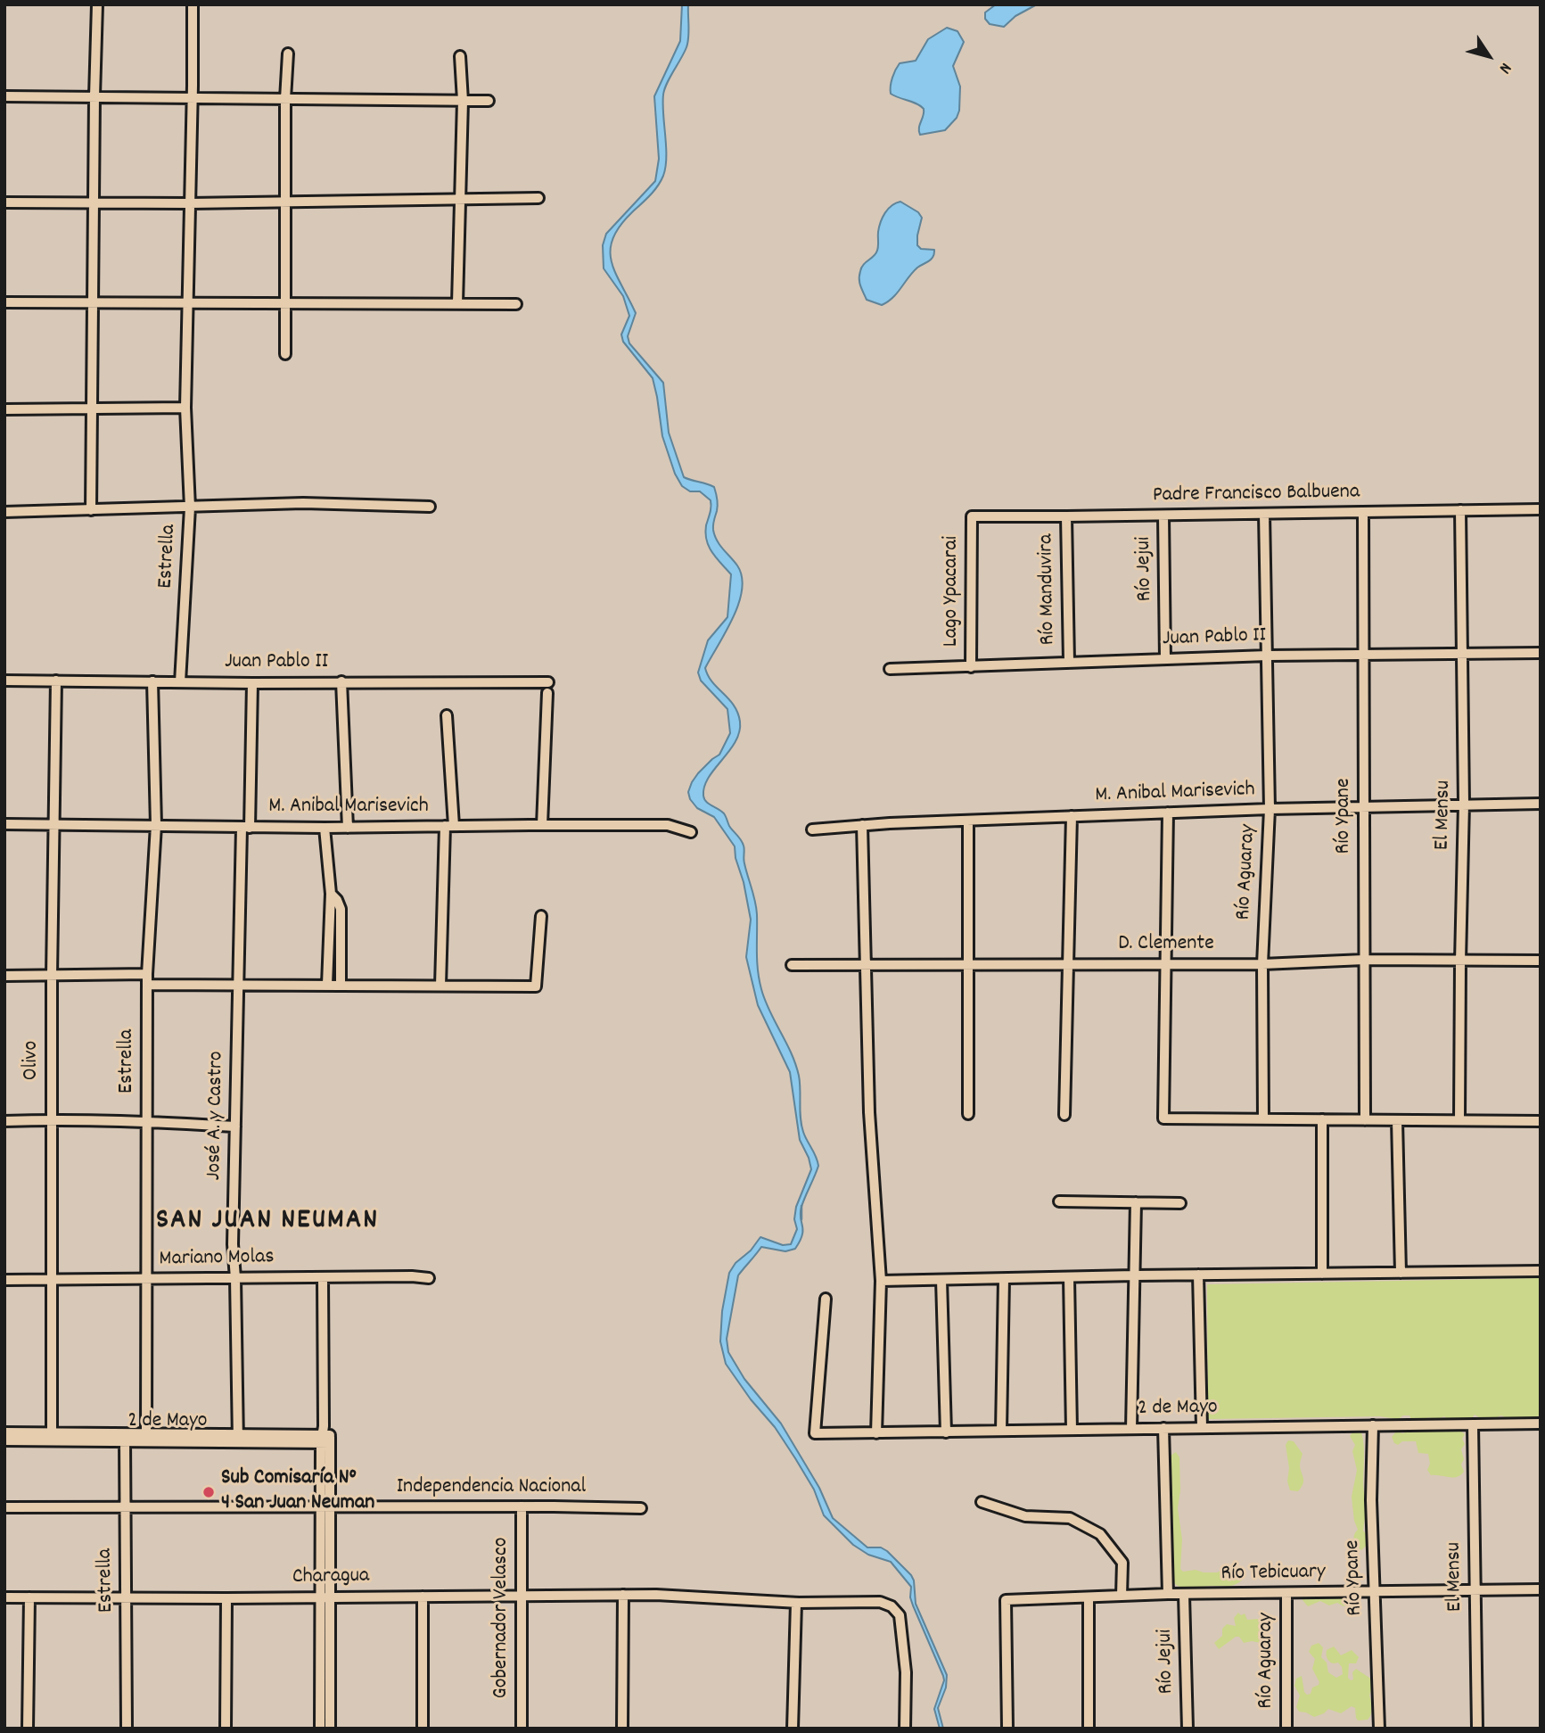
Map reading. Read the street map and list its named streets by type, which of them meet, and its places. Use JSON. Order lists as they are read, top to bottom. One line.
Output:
{"streets":{"street":["Padre Francisco Balbuena","Estrella","Río Jejui","Río Manduvira","Lago Ypacarai","Juan Pablo II","M. Anibal Marisevich","El Mensu","Río Ypane","Río Aguaray","D. Clemente","Olivo","José A. y Castro","Mariano Molas","2 de Mayo","Independencia Nacional","Río Tebicuary","Charagua","Gobernador Velasco"]},"crossings":[["Padre Francisco Balbuena","Río Jejui"],["Padre Francisco Balbuena","Río Manduvira"],["Padre Francisco Balbuena","Lago Ypacarai"],["Padre Francisco Balbuena","El Mensu"],["Padre Francisco Balbuena","Río Ypane"],["Padre Francisco Balbuena","Río Aguaray"],["Estrella","Juan Pablo II"],["Estrella","M. Anibal Marisevich"],["Estrella","Mariano Molas"],["Estrella","2 de Mayo"],["Estrella","Independencia Nacional"],["Estrella","Charagua"],["Río Jejui","Juan Pablo II"],["Río Jejui","Río Tebicuary"],["Río Manduvira","Juan Pablo II"],["Lago Ypacarai","Juan Pablo II"],["Juan Pablo II","El Mensu"],["Juan Pablo II","Río Ypane"],["Juan Pablo II","Río Aguaray"],["Juan Pablo II","Olivo"],["Juan Pablo II","José A. y Castro"],["M. Anibal Marisevich","El Mensu"],["M. Anibal Marisevich","Río Ypane"],["M. Anibal Marisevich","Río Aguaray"],["M. Anibal Marisevich","Olivo"],["M. Anibal Marisevich","José A. y Castro"],["El Mensu","D. Clemente"],["El Mensu","2 de Mayo"],["El Mensu","Río Tebicuary"],["Río Ypane","D. Clemente"],["Río Ypane","2 de Mayo"],["Río Ypane","Río Tebicuary"],["Río Aguaray","D. Clemente"],["Río Aguaray","Río Tebicuary"],["Olivo","Mariano Molas"],["Olivo","2 de Mayo"],["José A. y Castro","Mariano Molas"],["José A. y Castro","2 de Mayo"],["Independencia Nacional","Gobernador Velasco"],["Charagua","Gobernador Velasco"]],"districts":["SAN JUAN NEUMAN"],"places":["Sub Comisaría N° 4 San Juan Neuman"],"north":"bottom right"}
